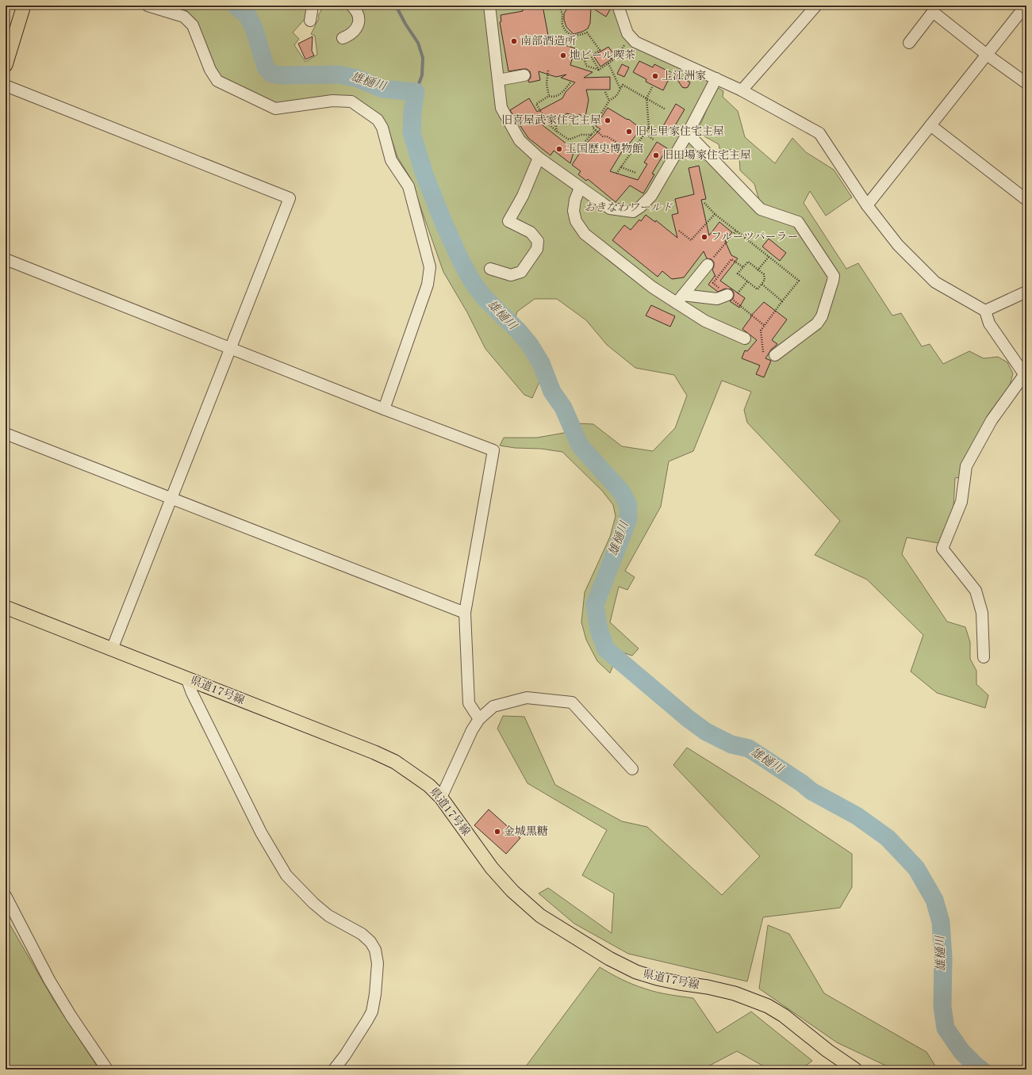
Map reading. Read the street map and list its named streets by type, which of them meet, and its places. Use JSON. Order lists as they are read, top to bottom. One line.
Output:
{"streets":{"main road":["県道17号線"]},"water":["雄樋川"],"parks":["おきなわワールド"],"places":["南部酒造所","地ビール喫茶","上江洲家","旧喜屋武家住宅主屋","旧上里家住宅主屋","王国歴史博物館","旧田場家住宅主屋","フルーツパーラー","金城黒糖"]}
